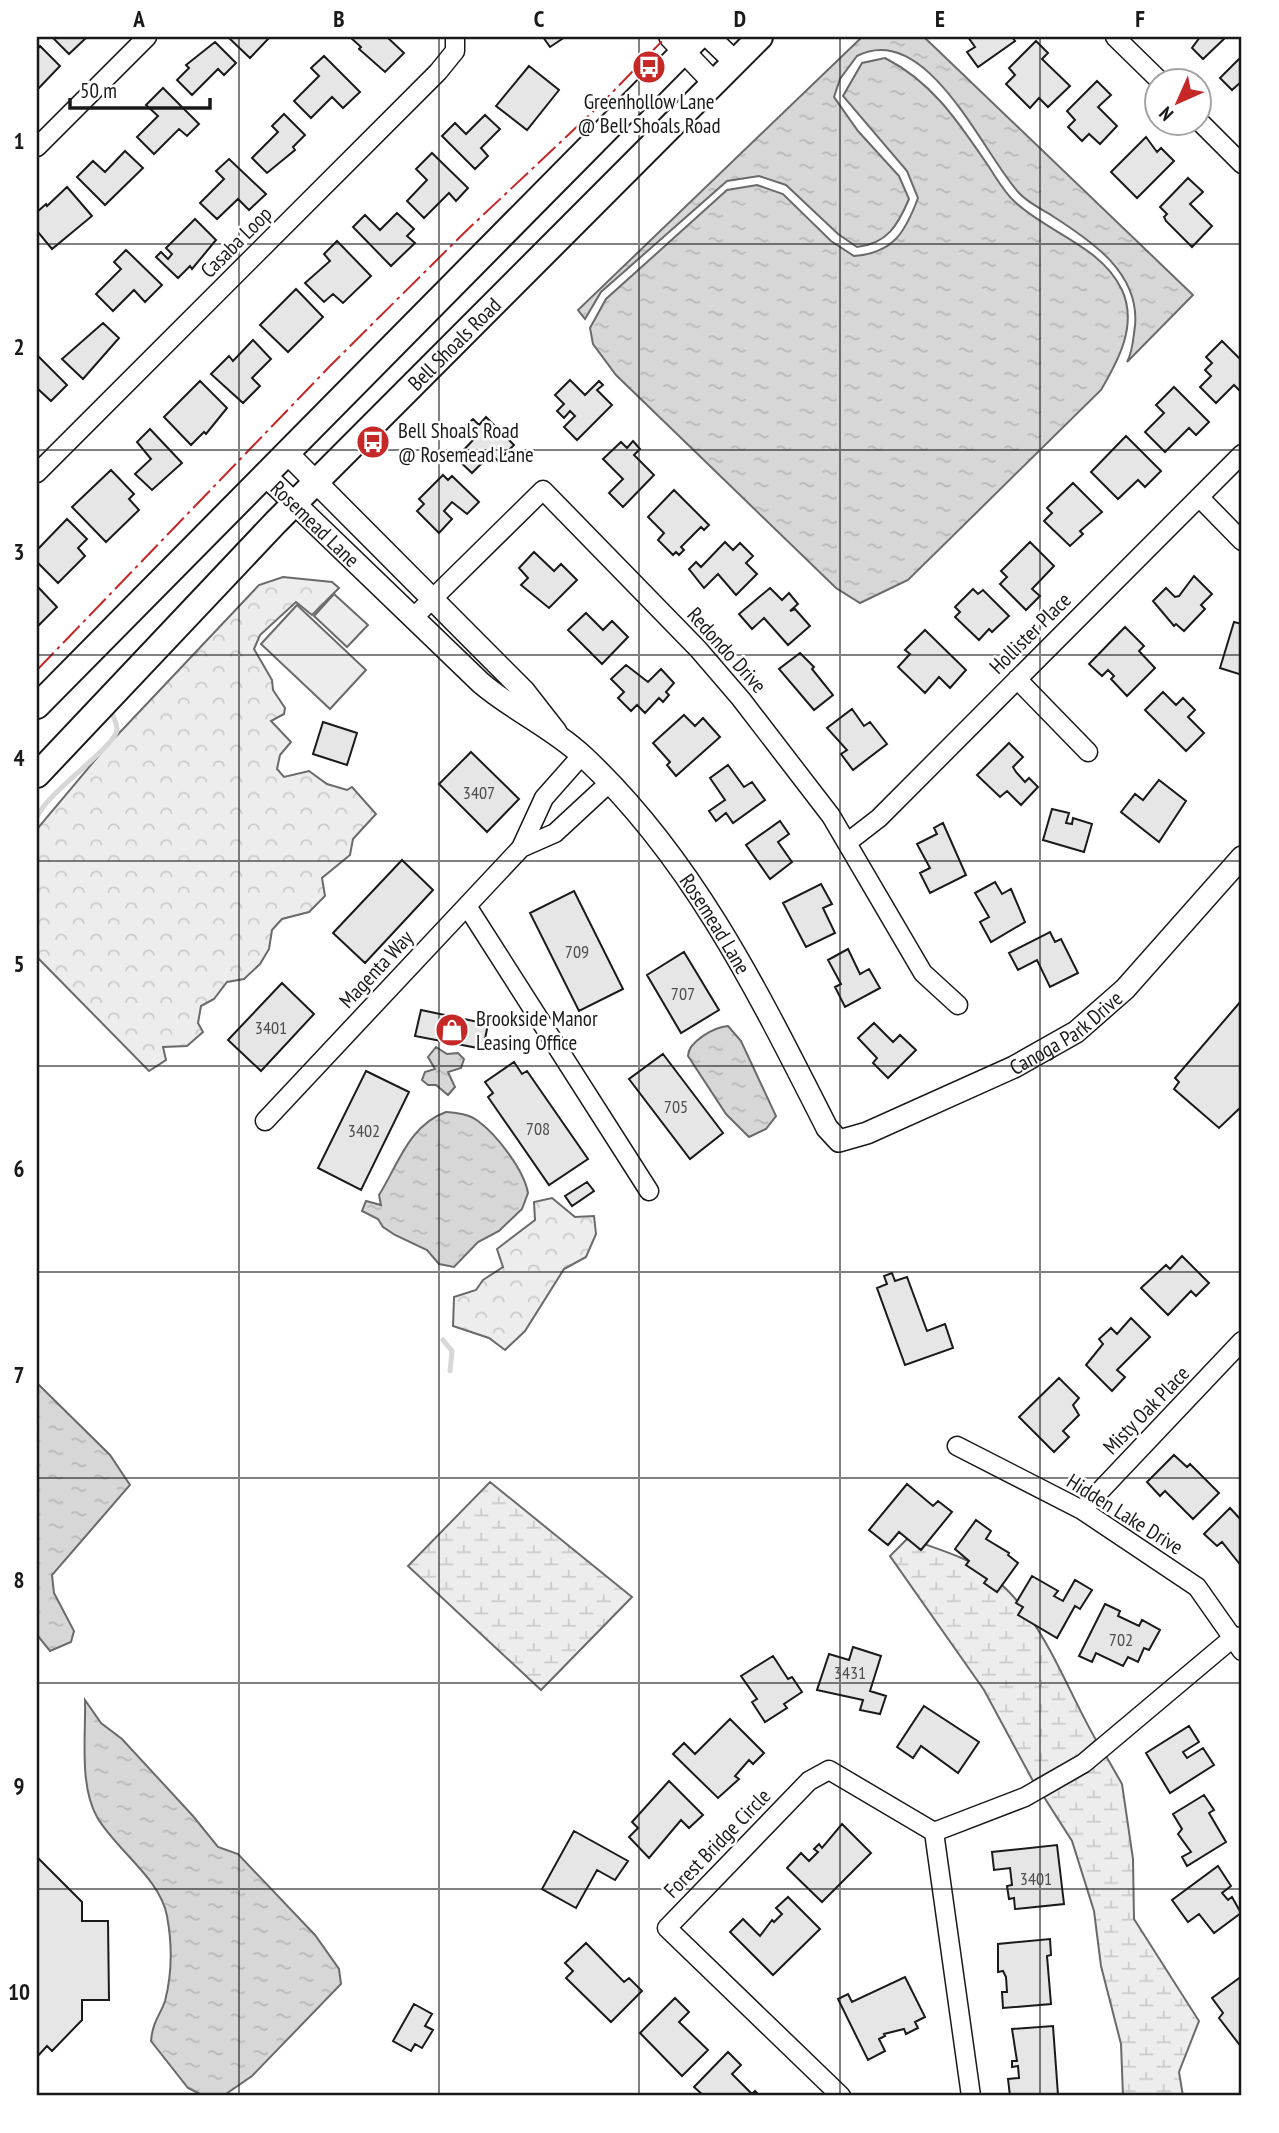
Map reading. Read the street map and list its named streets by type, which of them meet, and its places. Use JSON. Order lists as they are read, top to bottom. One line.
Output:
{"streets":{"main road":["Bell Shoals Road"],"street":["Casaba Loop","Rosemead Lane","Hollister Place","Redondo Drive","Magenta Way","Canoga Park Drive","Misty Oak Place","Hidden Lake Drive","Forest Bridge Circle"]},"crossings":[["Bell Shoals Road","Rosemead Lane"],["Rosemead Lane","Redondo Drive"],["Rosemead Lane","Magenta Way"],["Rosemead Lane","Canoga Park Drive"],["Hollister Place","Redondo Drive"],["Misty Oak Place","Hidden Lake Drive"]],"places":{"bus stop":["Greenhollow Lane @ Bell Shoals Road","Bell Shoals Road @ Rosemead Lane"],"shop":["Brookside Manor Leasing Office"]},"house_numbers":["3407","709","707","3401","705","708","3402","702","3431","3401"],"scale_bar":"50 m","north":"bottom left","grid":{"columns":["A","B","C","D","E","F"],"rows":["1","2","3","4","5","6","7","8","9","10"]}}
